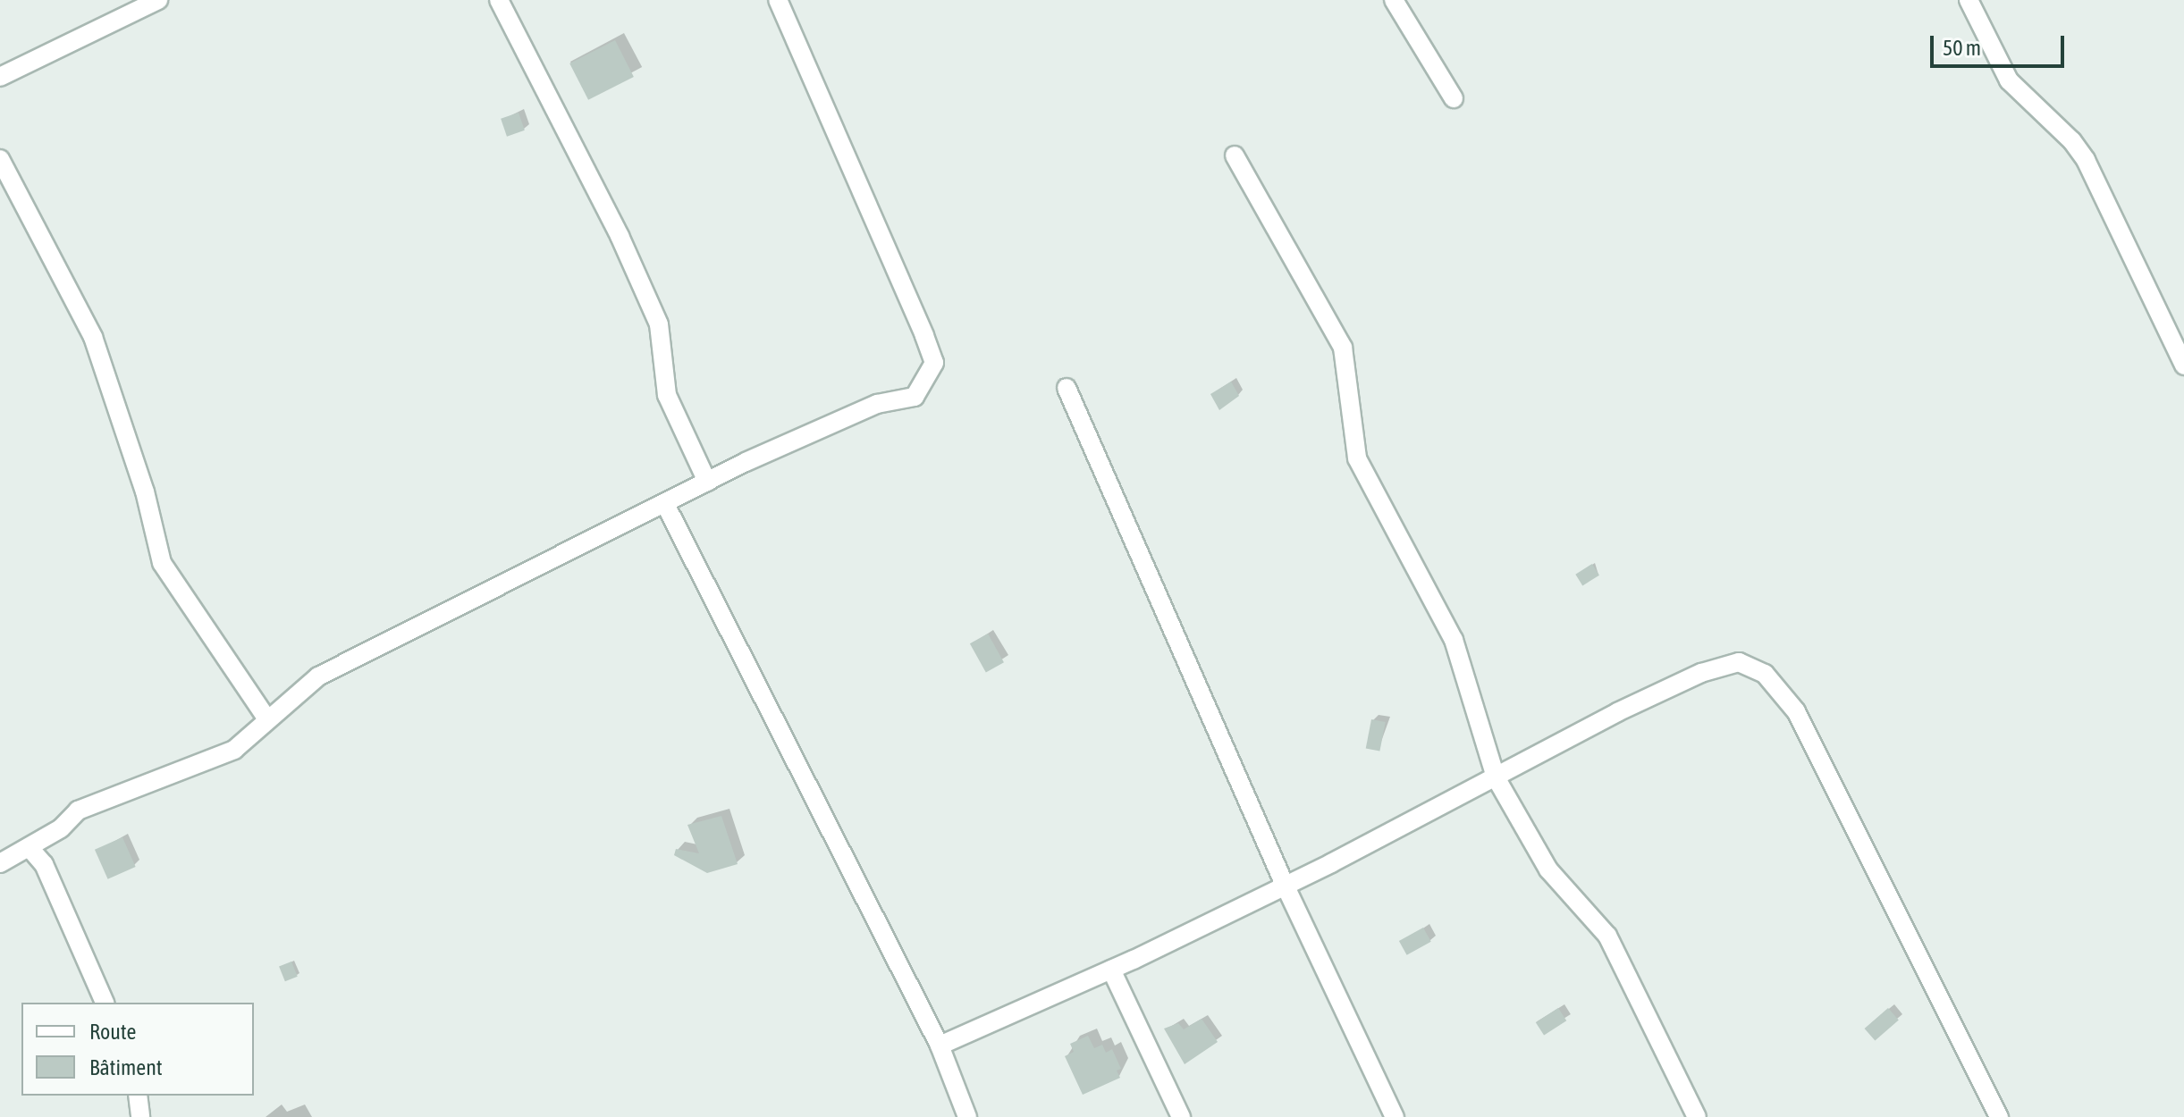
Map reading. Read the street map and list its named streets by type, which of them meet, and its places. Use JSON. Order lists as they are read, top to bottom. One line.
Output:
{"legend":["Route","Bâtiment"],"scale_bar":"50 m"}
